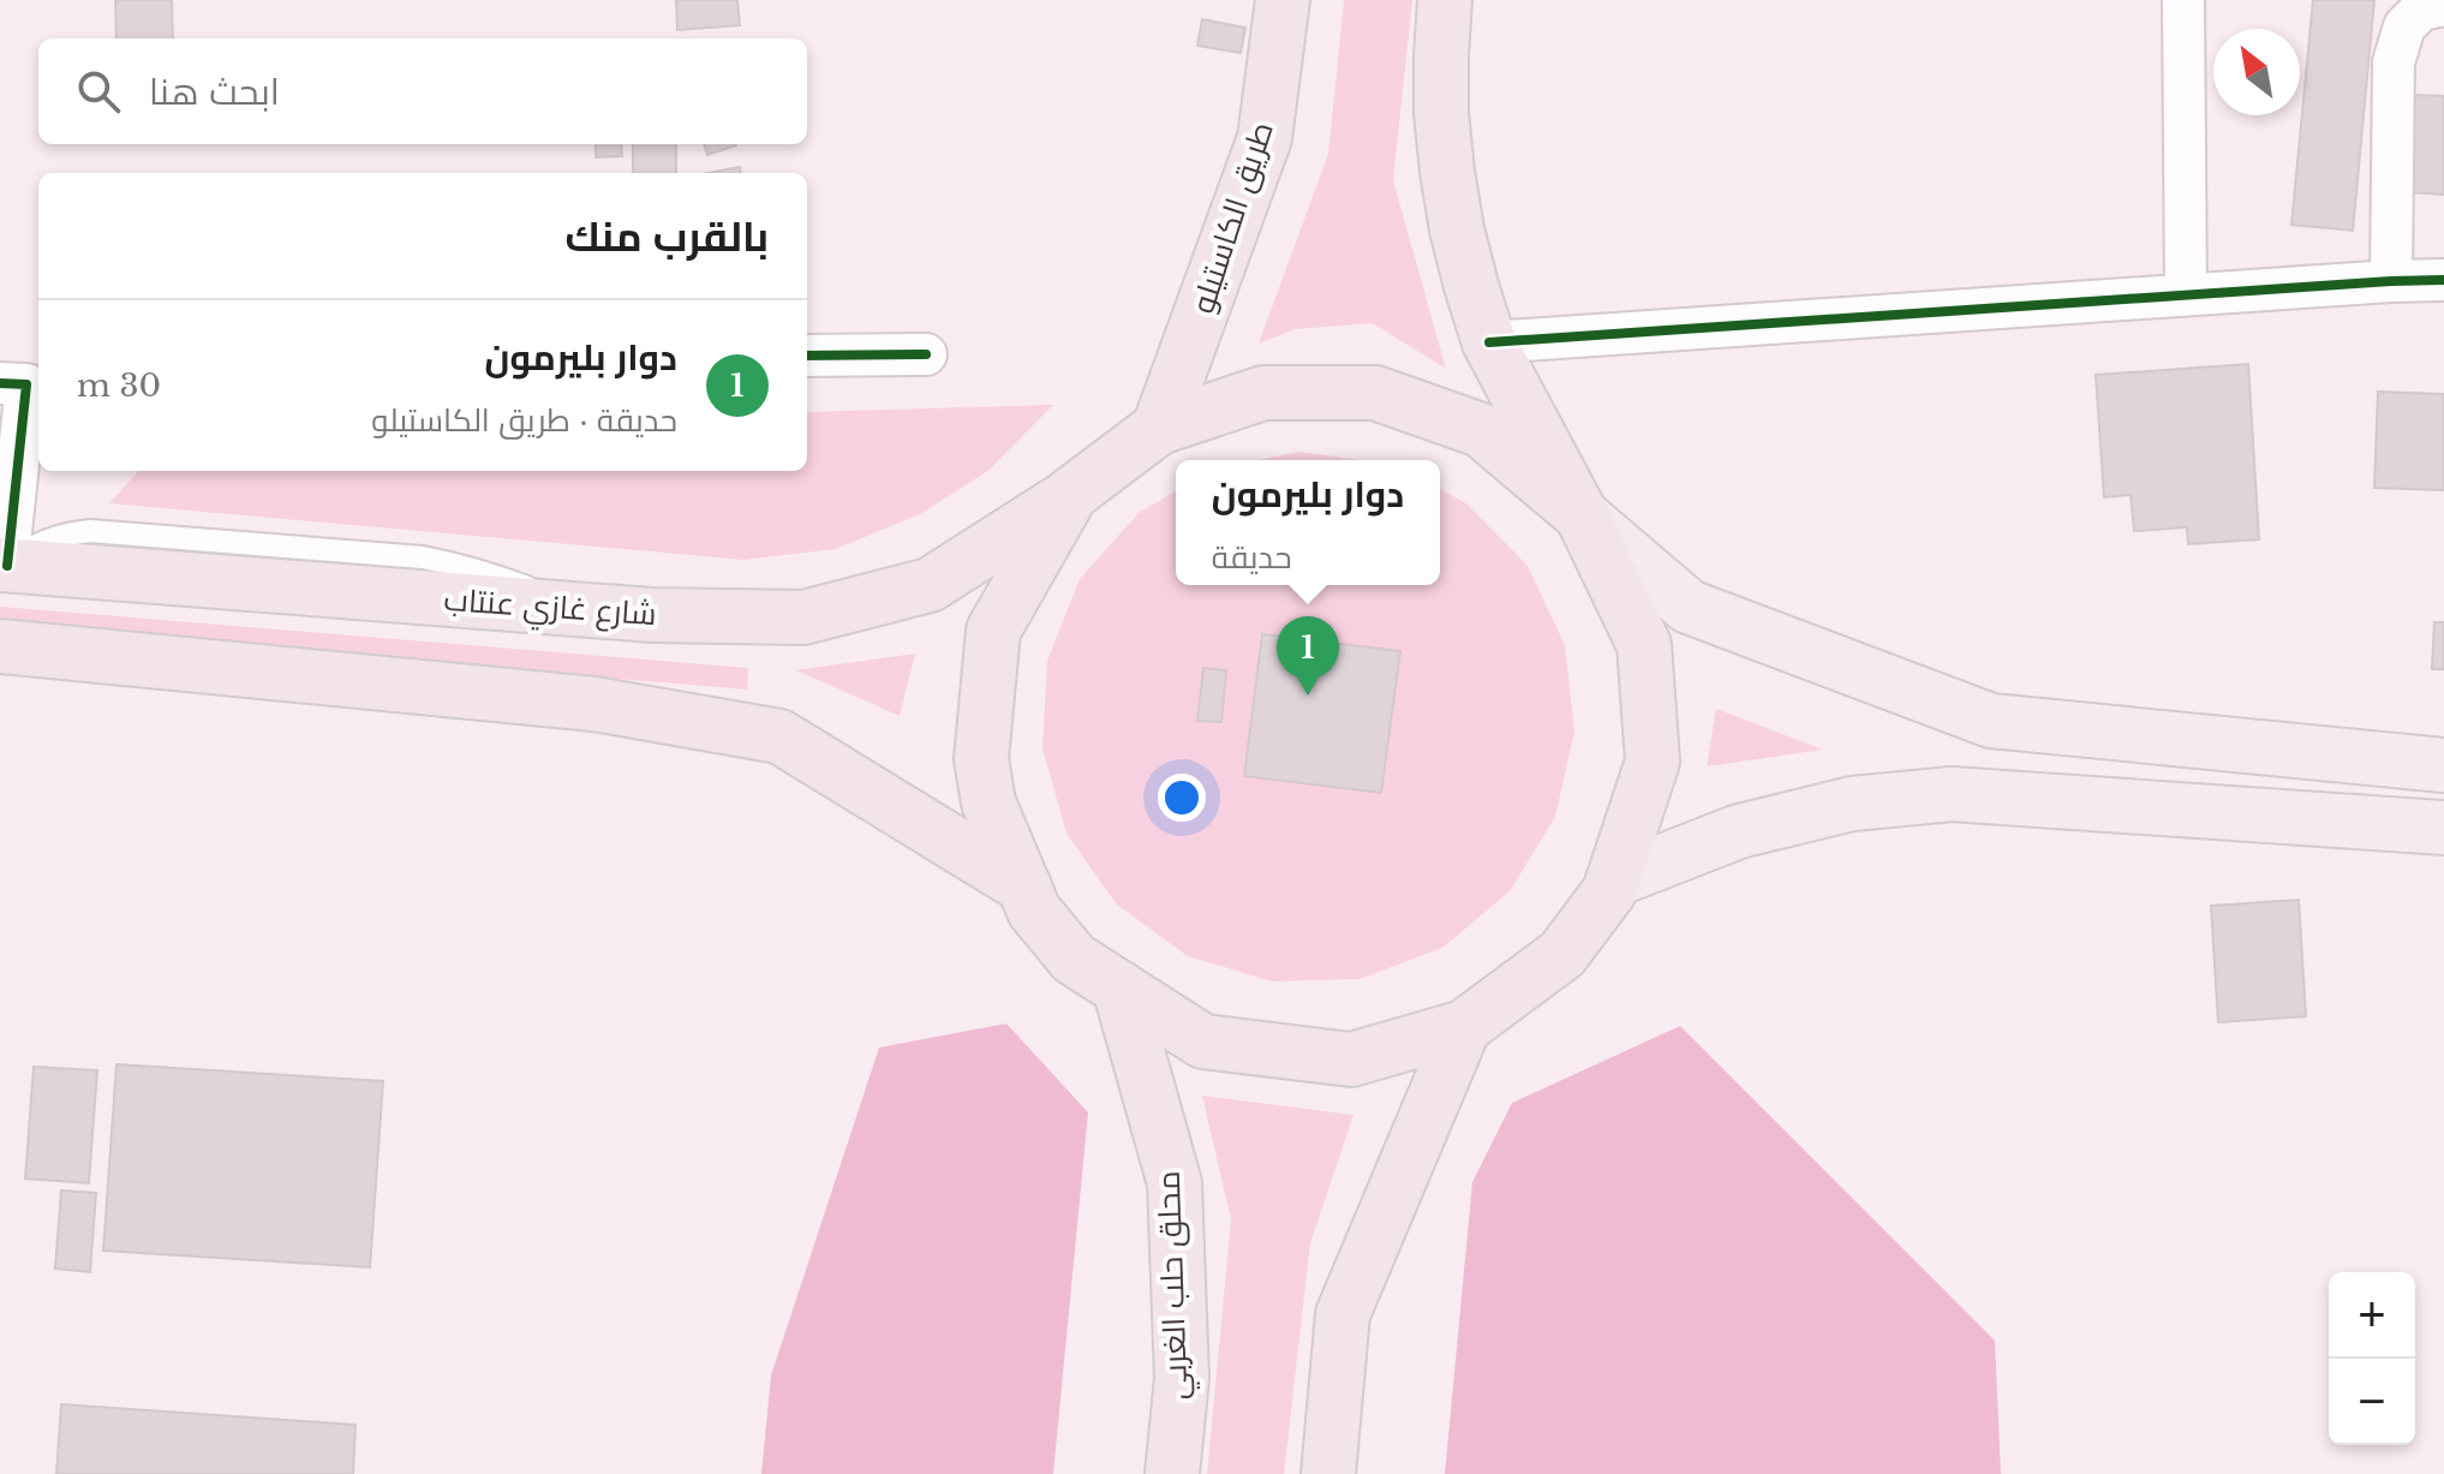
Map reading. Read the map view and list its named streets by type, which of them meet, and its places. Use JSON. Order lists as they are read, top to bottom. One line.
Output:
{"streets":{"highway":["طريق الكاستيلو","شارع غازي عنتاب","محلق حلب الغربي"]},"crossings":[["طريق الكاستيلو","شارع غازي عنتاب"]],"north":"top left","page":{"search":"ابحث هنا","heading":"بالقرب منك","list":[{"mark":"1","name":"دوار بليرمون","note":"حديقة · طريق الكاستيلو","value":"30 m"}],"popup":["دوار بليرمون","حديقة"],"pins":"1","map_buttons":["+","−"]}}
